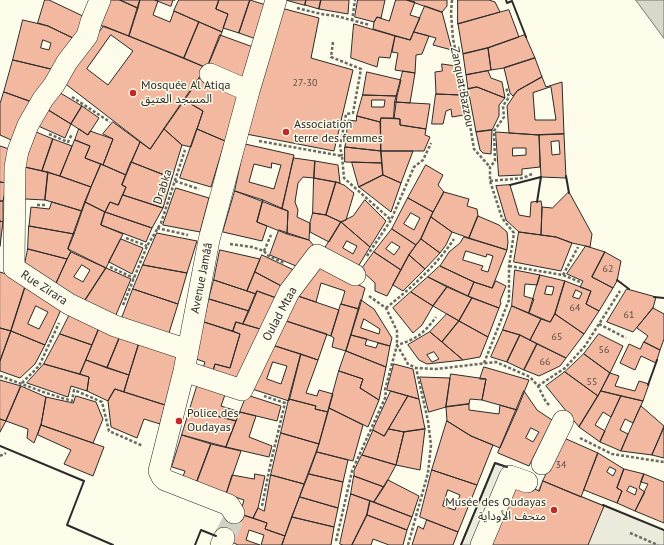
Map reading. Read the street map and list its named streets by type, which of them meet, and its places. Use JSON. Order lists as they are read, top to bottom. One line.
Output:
{"streets":{"street":["Avenue Jamââ","Rue Zirara","Oulad Mtaa"],"path":["Zanquat Bazzou","Drabka"]},"crossings":[["Drabka","Rue Zirara"],["Avenue Jamââ","Rue Zirara"]],"places":["Mosquée Al Atiqa المسجد العتيق","Association terre des femmes","Police des Oudayas","Musée des Oudayas متحف الأوداية"],"house_numbers":["27-30","62","64","61","65","56","66","55","34"]}
